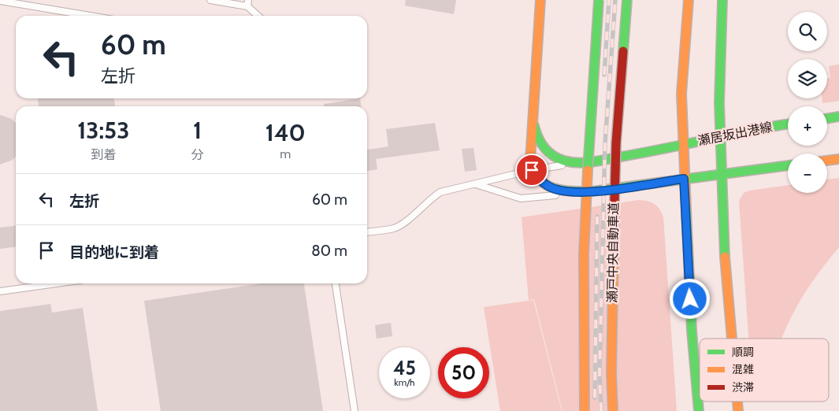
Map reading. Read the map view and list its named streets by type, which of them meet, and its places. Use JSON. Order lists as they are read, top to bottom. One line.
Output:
{"streets":{"main road":["瀬居坂出港線","瀬戸中央自動車道"]},"legend":["順調","混雑","渋滞"],"page":{"map_buttons":["+","−"],"turn":["60 m","左折"],"eta":["13:53","到着","1","分","140","m"],"list":[{"name":"左折","value":"60 m"},{"name":"目的地に到着","value":"80 m"}],"speed":"45 km/h","limit":"50"}}
